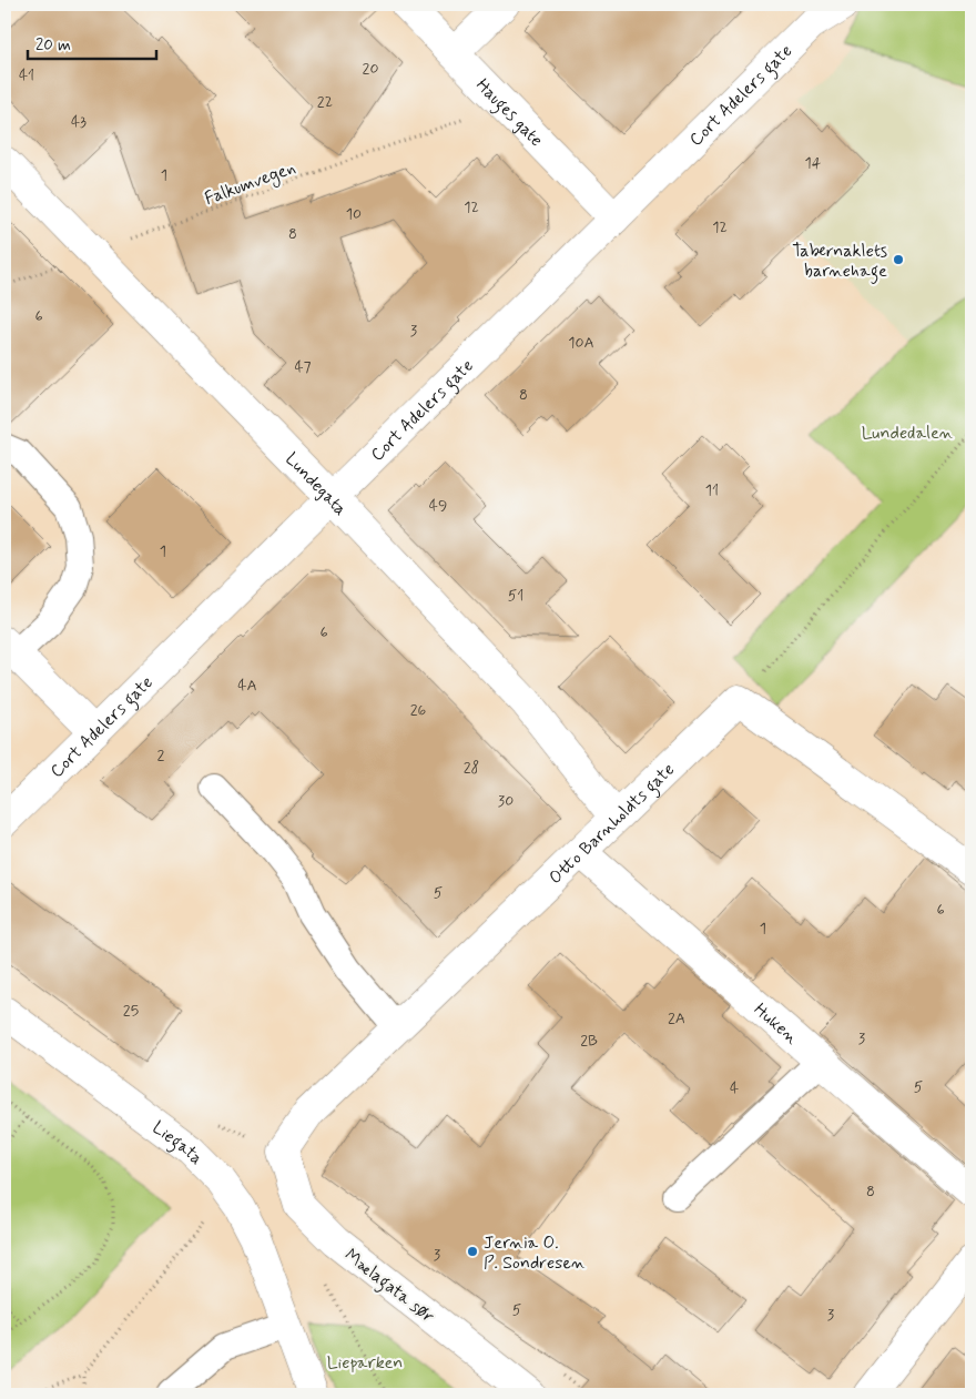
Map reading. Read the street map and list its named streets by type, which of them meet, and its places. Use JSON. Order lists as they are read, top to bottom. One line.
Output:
{"streets":{"street":["Cort Adelers gate","Hauges gate","Lundegata","Otto Barnholdts gate","Huken","Liegata","Mælagata sør"],"path":["Falkumvegen"]},"crossings":[["Cort Adelers gate","Hauges gate"],["Cort Adelers gate","Lundegata"],["Hauges gate","Falkumvegen"],["Falkumvegen","Lundegata"],["Lundegata","Otto Barnholdts gate"],["Otto Barnholdts gate","Huken"],["Otto Barnholdts gate","Mælagata sør"]],"parks":["Lundedalen","Lieparken"],"places":["Tabernaklets barnehage","Jernia O. P. Sondresen"],"house_numbers":["20","41","22","43","14","1","12","10","12","8","6","3","10A","47","8","11","49","1","51","6","4A","26","2","28","30","5","6","1","25","2A","3","2B","5","4","8","3","5","3"],"scale_bar":"20 m"}
